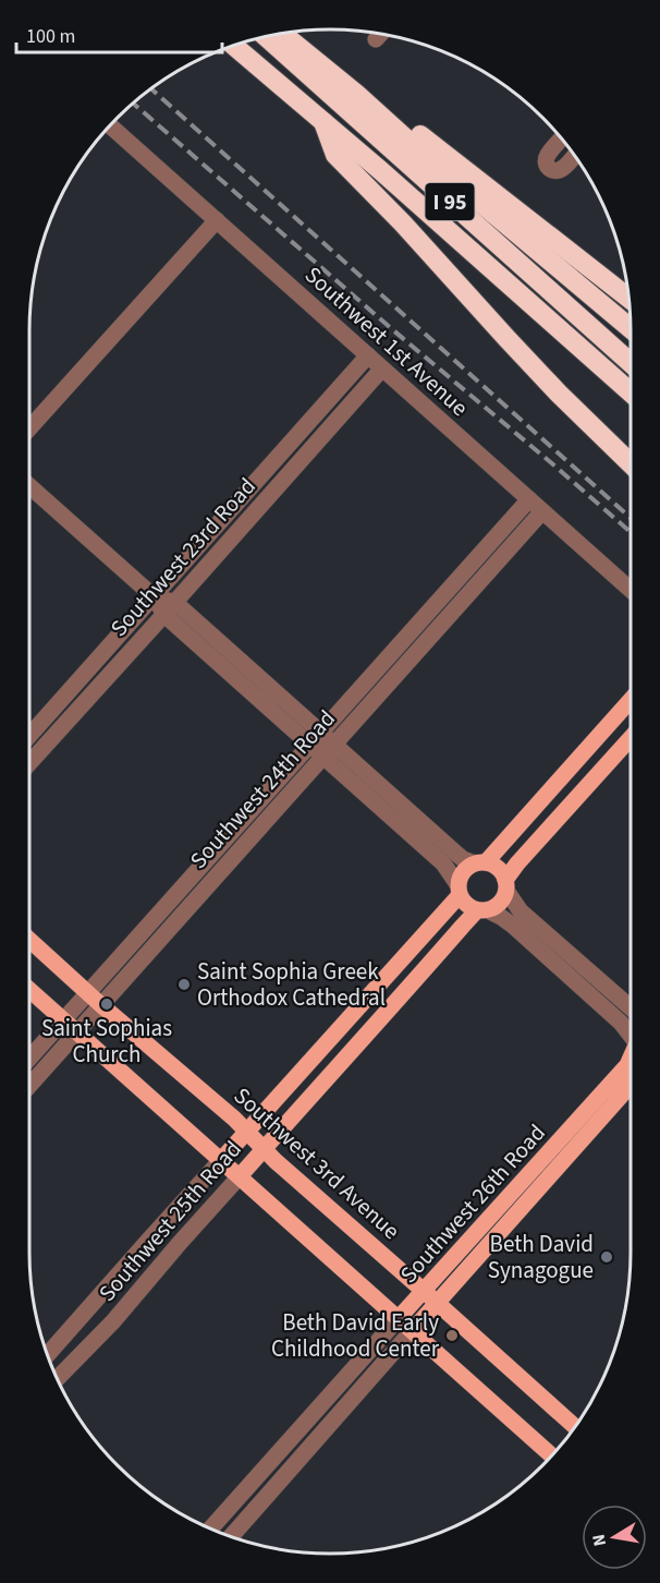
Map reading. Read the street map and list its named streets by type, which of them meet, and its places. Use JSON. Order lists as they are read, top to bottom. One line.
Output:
{"streets":{"highway":["I 95"],"main road":["Southwest 3rd Avenue","Southwest 26th Road","Southwest 25th Road"],"street":["Southwest 1st Avenue","Southwest 23rd Road","Southwest 24th Road"]},"crossings":[["Southwest 1st Avenue","Southwest 23rd Road"],["Southwest 1st Avenue","Southwest 24th Road"],["Southwest 24th Road","Southwest 3rd Avenue"],["Southwest 3rd Avenue","Southwest 26th Road"],["Southwest 3rd Avenue","Southwest 25th Road"]],"places":["Saint Sophia Greek Orthodox Cathedral","Saint Sophias Church","Beth David Synagogue","Beth David Early Childhood Center"],"scale_bar":"100 m","north":"left"}
